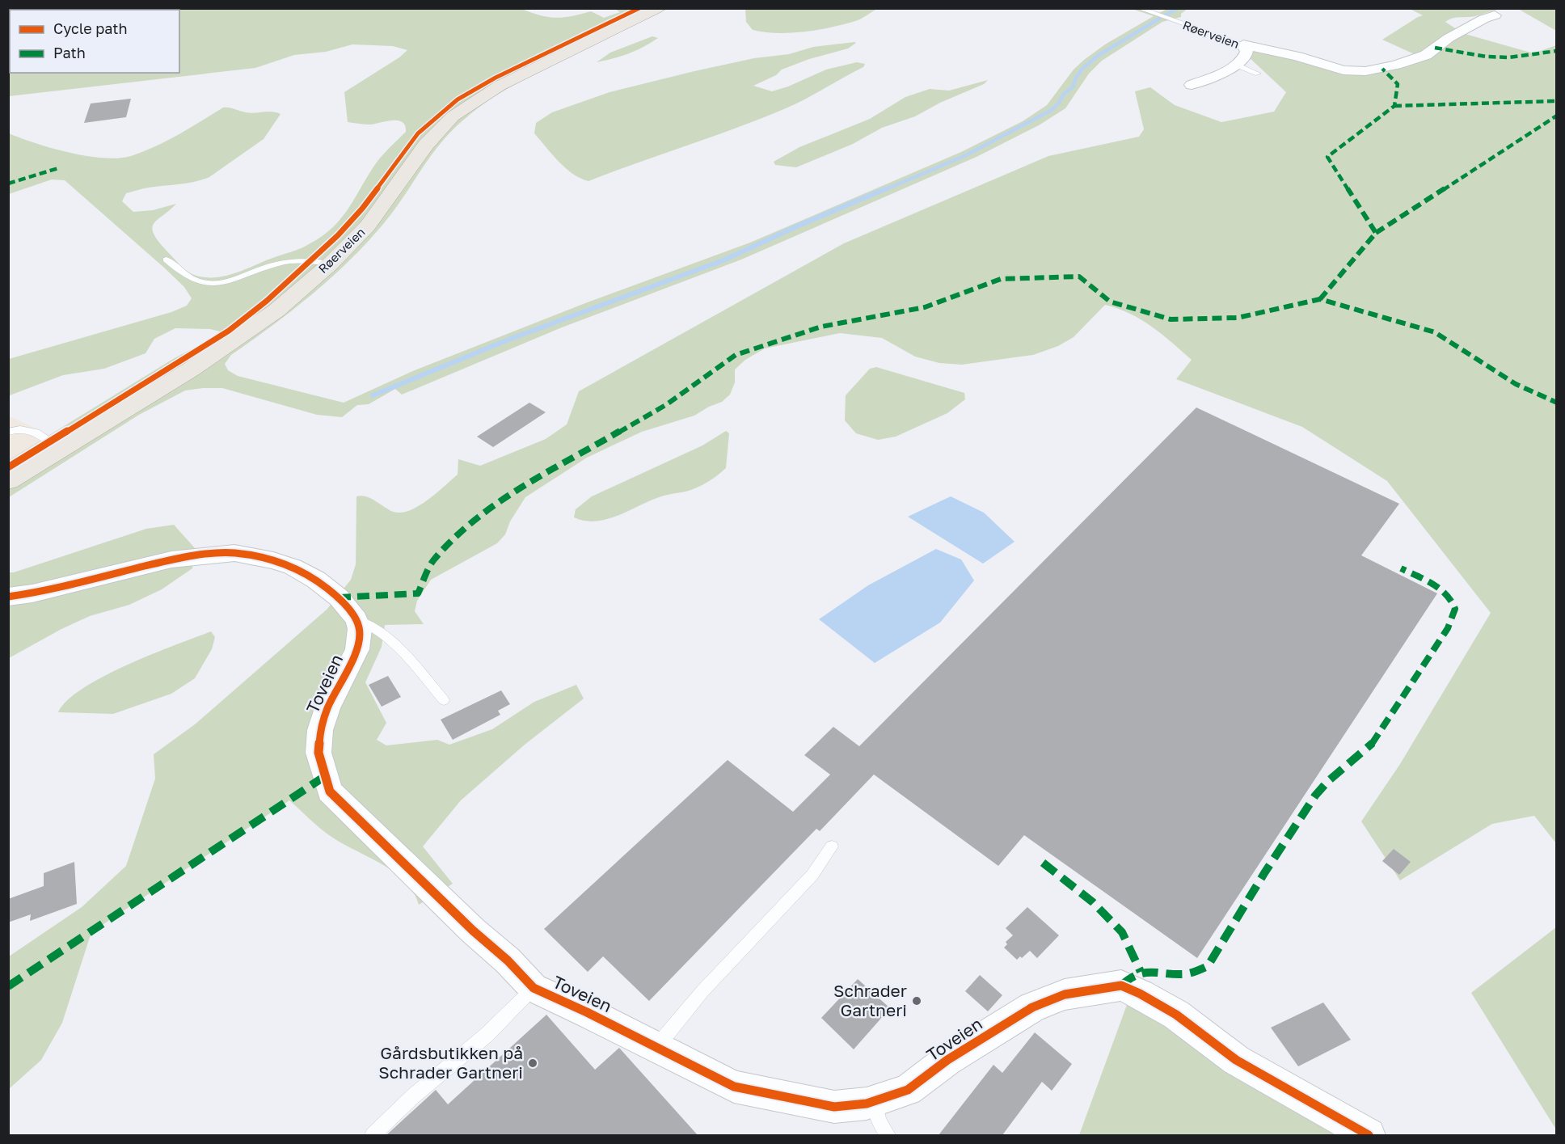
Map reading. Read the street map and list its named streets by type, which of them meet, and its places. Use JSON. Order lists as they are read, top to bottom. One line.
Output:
{"streets":{"main road":["Røerveien"],"street":["Toveien"]},"places":["Schrader Gartneri","Gårdsbutikken på Schrader Gartneri"],"legend":["Cycle path","Path"]}
